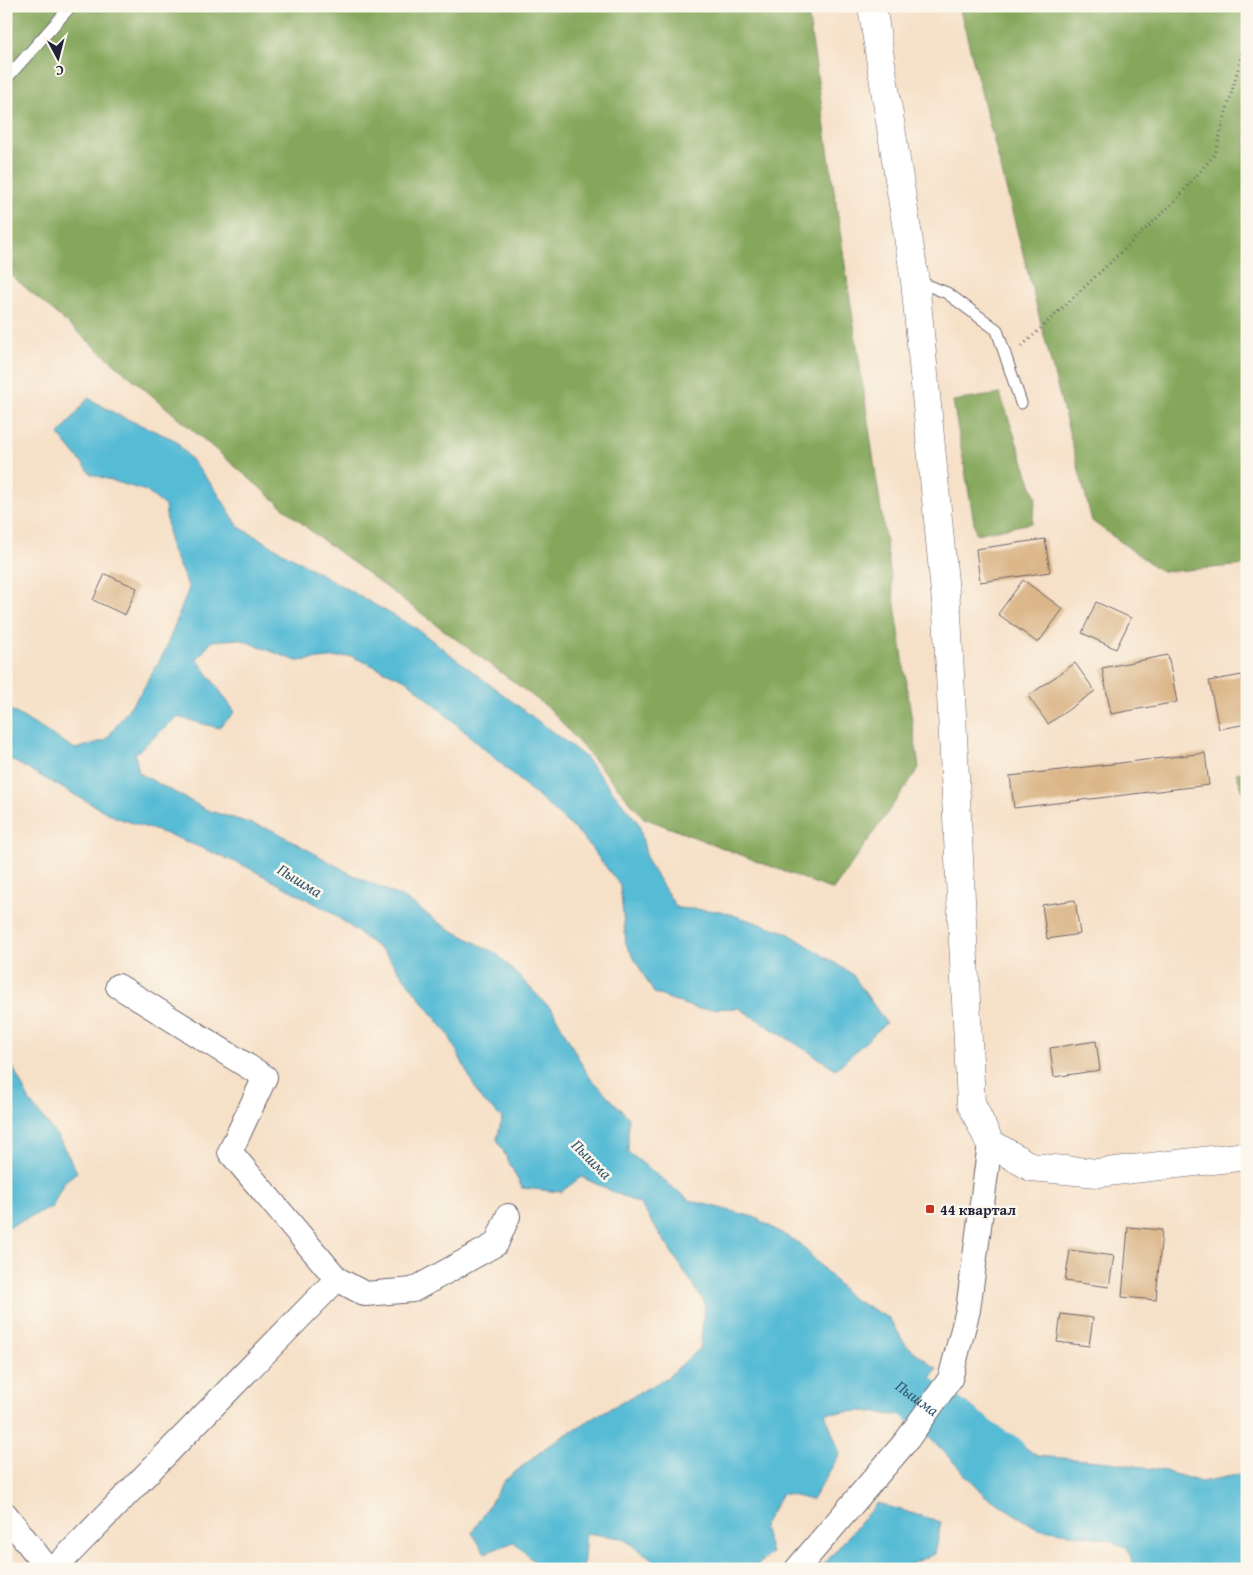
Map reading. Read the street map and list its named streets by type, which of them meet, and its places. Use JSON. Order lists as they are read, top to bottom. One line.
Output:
{"water":["Пышма"],"places":{"transit":["44 квартал"]},"north":"bottom"}
